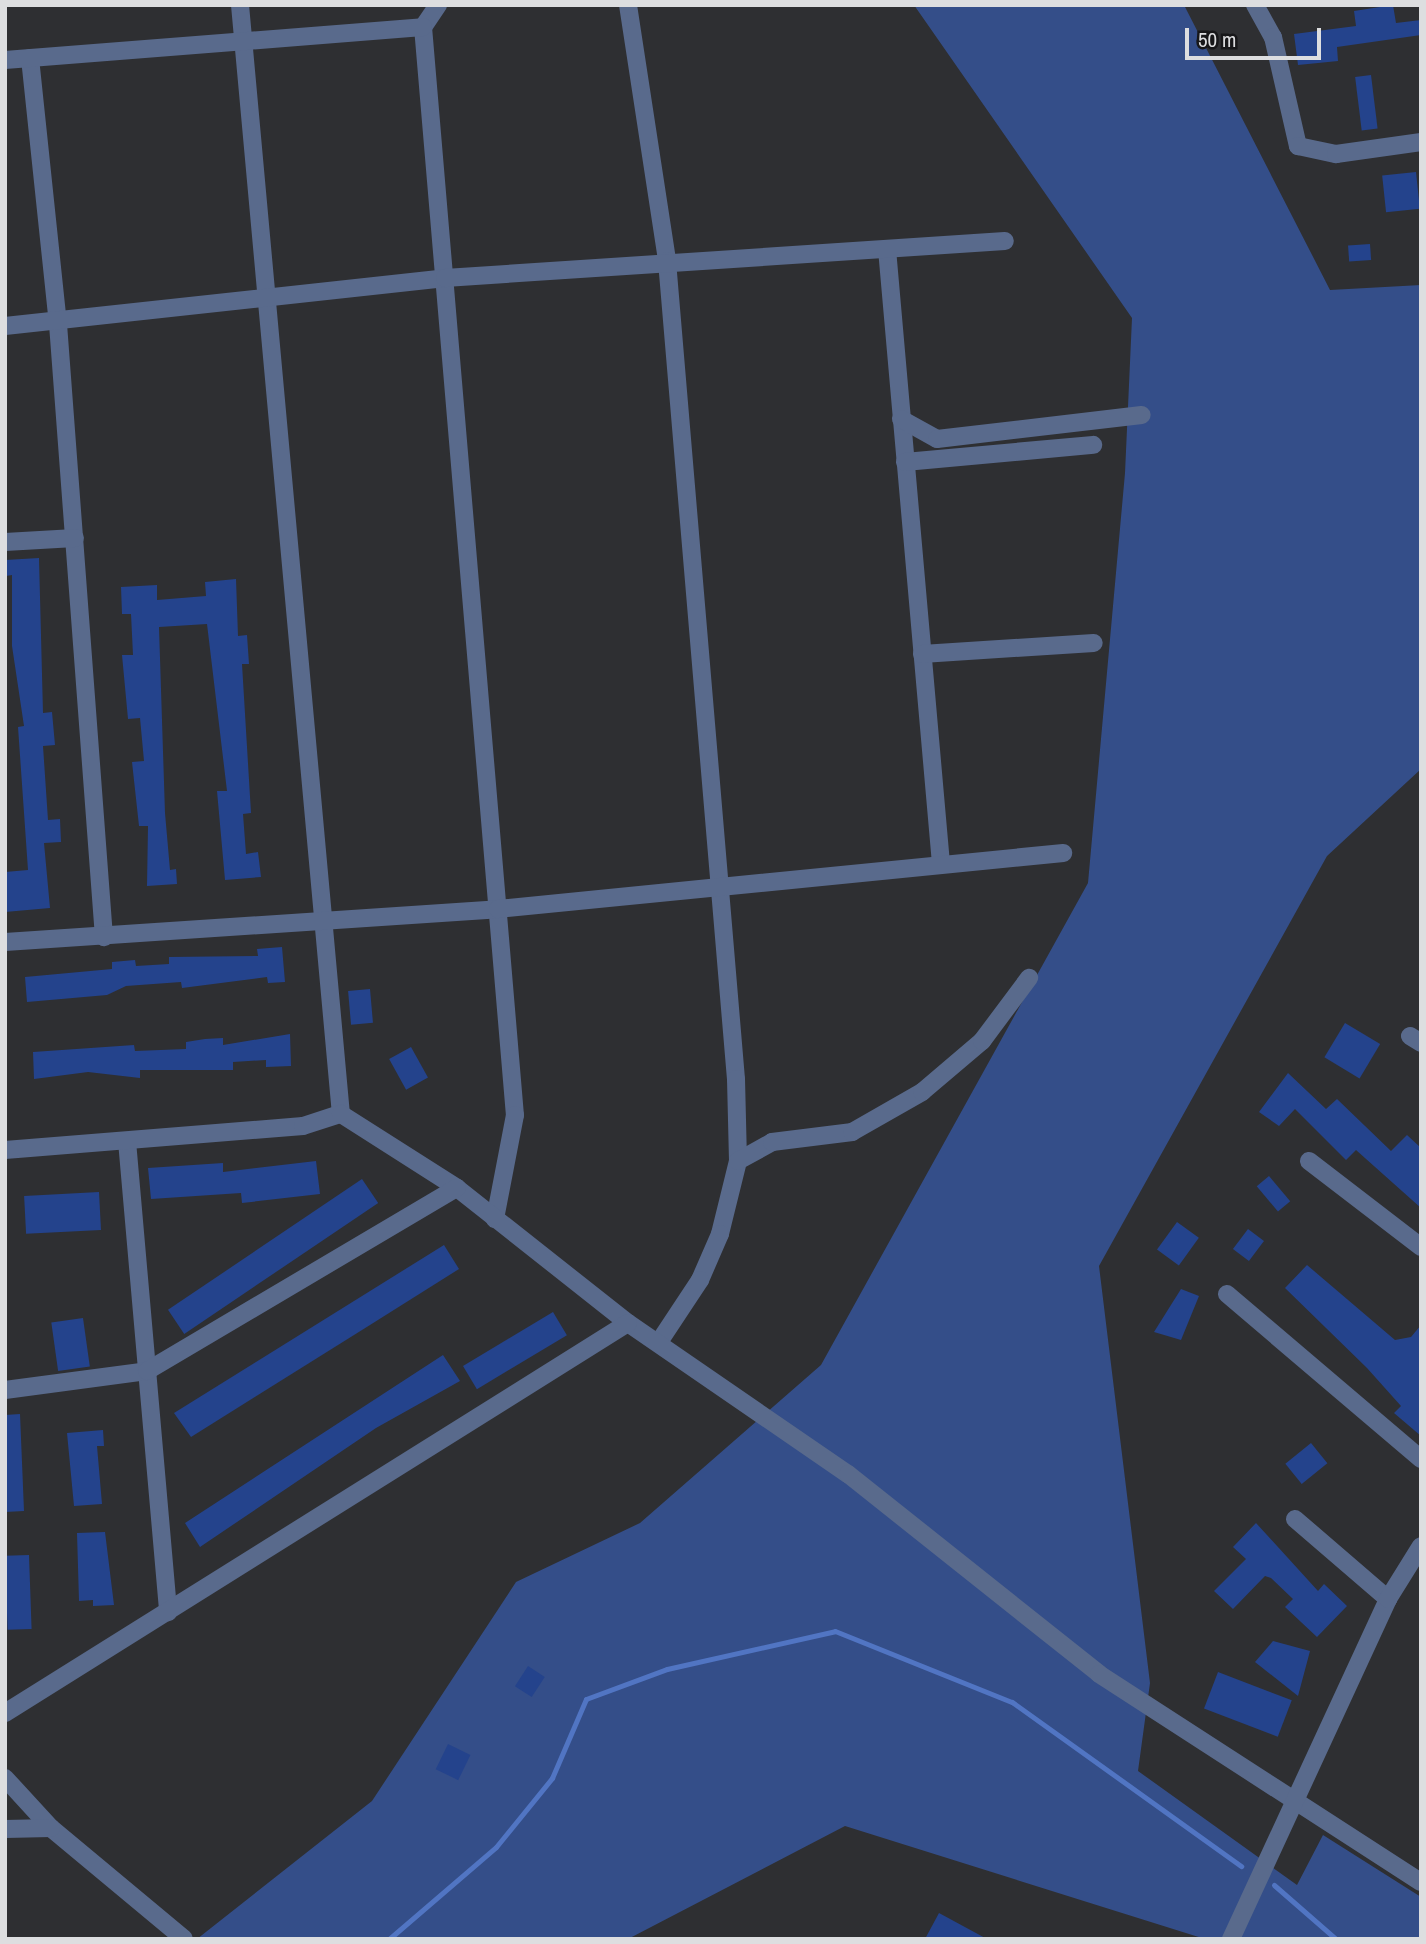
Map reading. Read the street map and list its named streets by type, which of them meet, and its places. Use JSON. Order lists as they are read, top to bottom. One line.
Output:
{"scale_bar":"50 m"}
